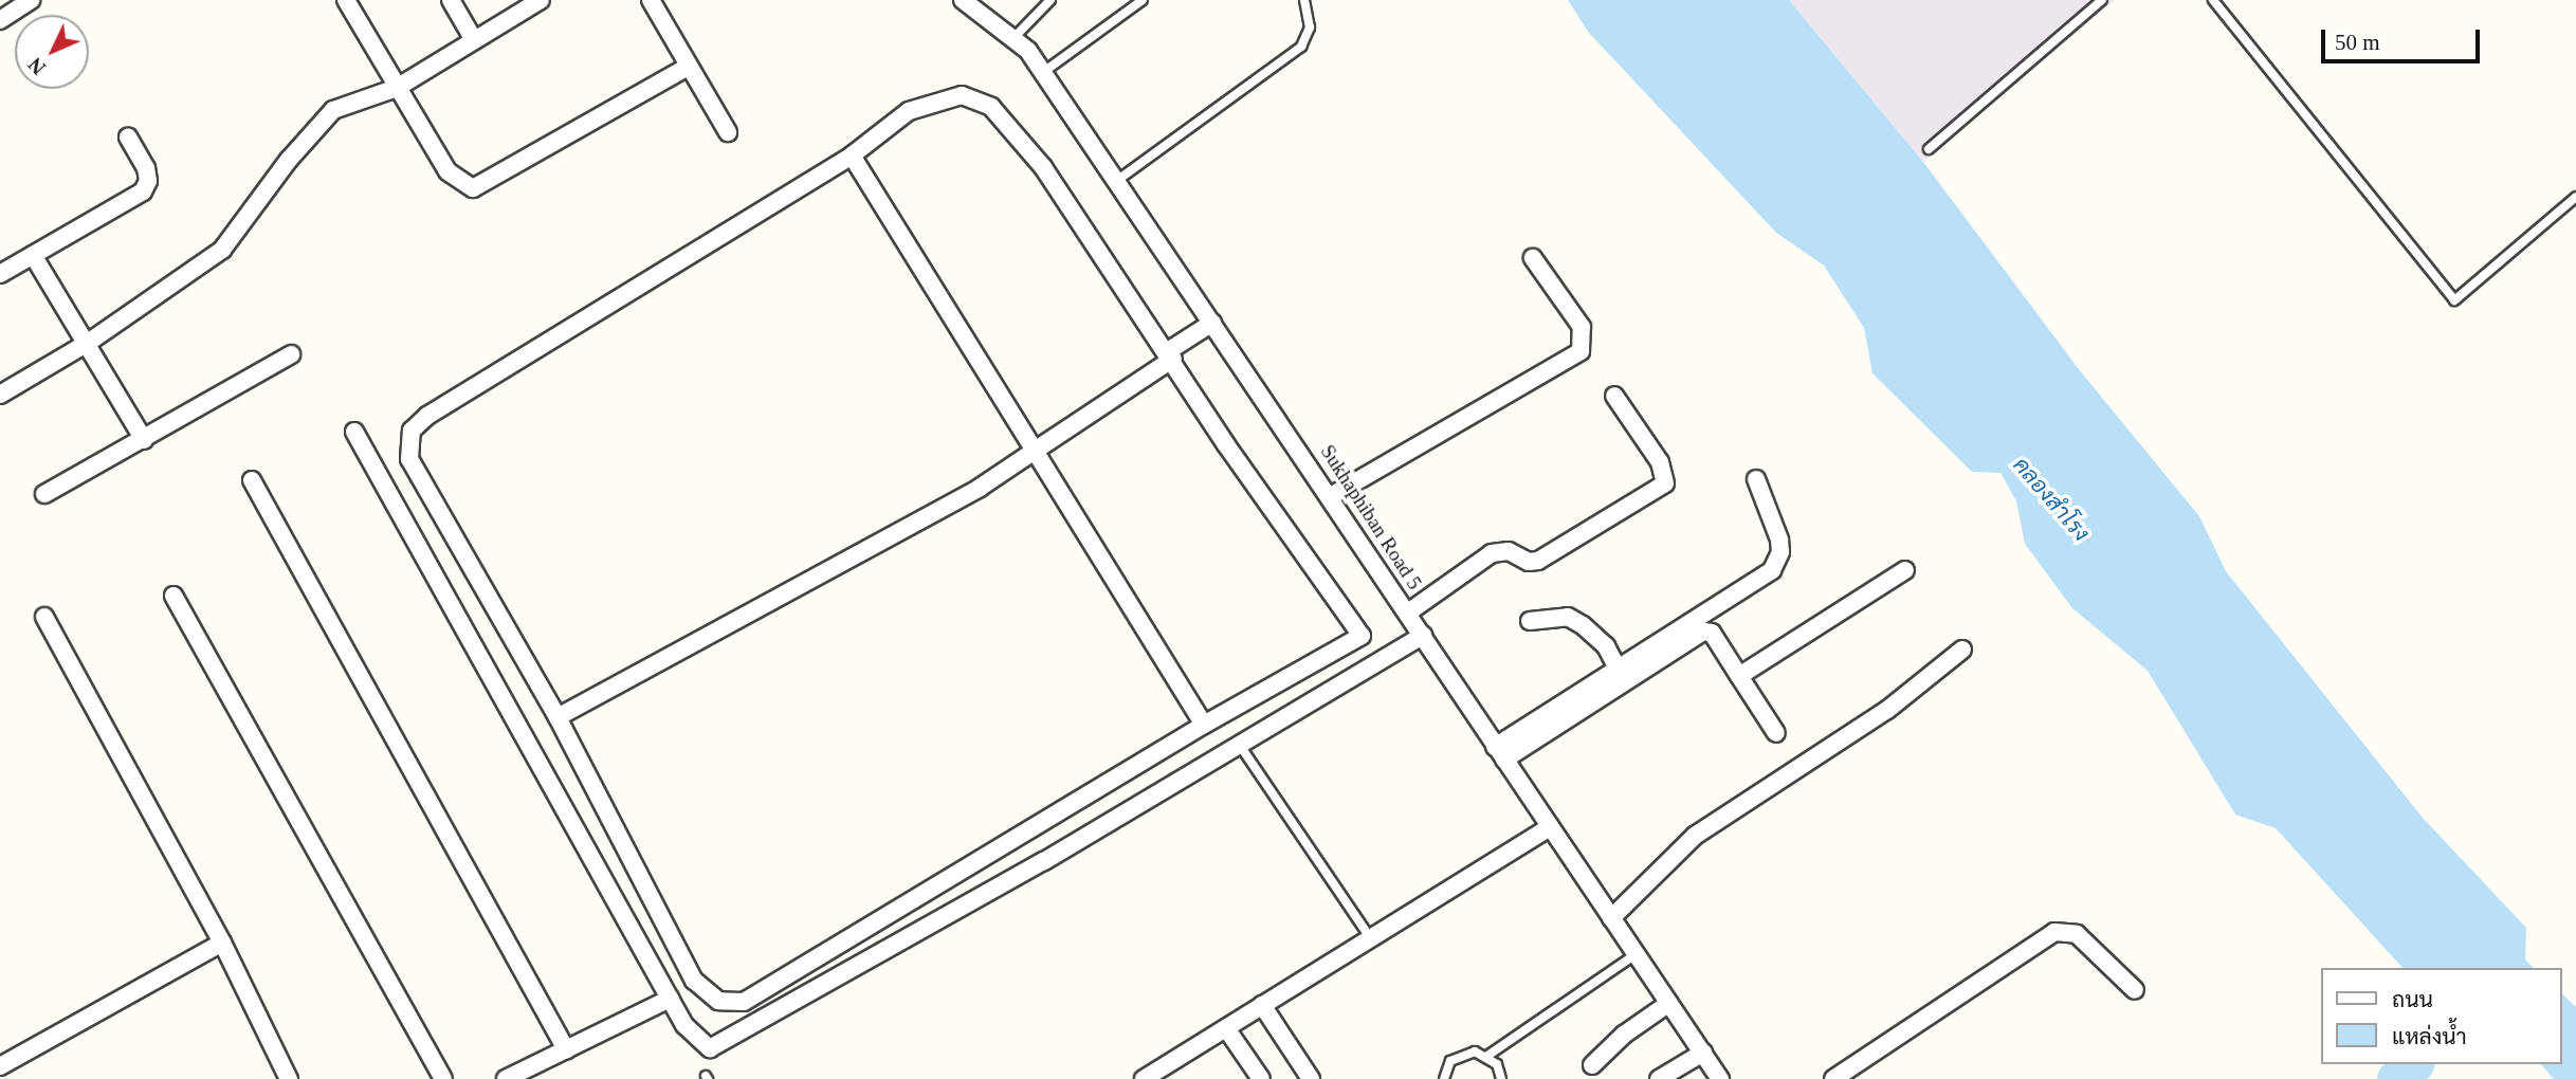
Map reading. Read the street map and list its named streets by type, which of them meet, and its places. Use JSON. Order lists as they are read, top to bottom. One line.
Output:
{"streets":{"street":["Sukhaphiban Road 5"]},"water":["คลองสำโรง"],"legend":["ถนน","แหล่งน้ำ"],"scale_bar":"50 m","north":"bottom left"}
